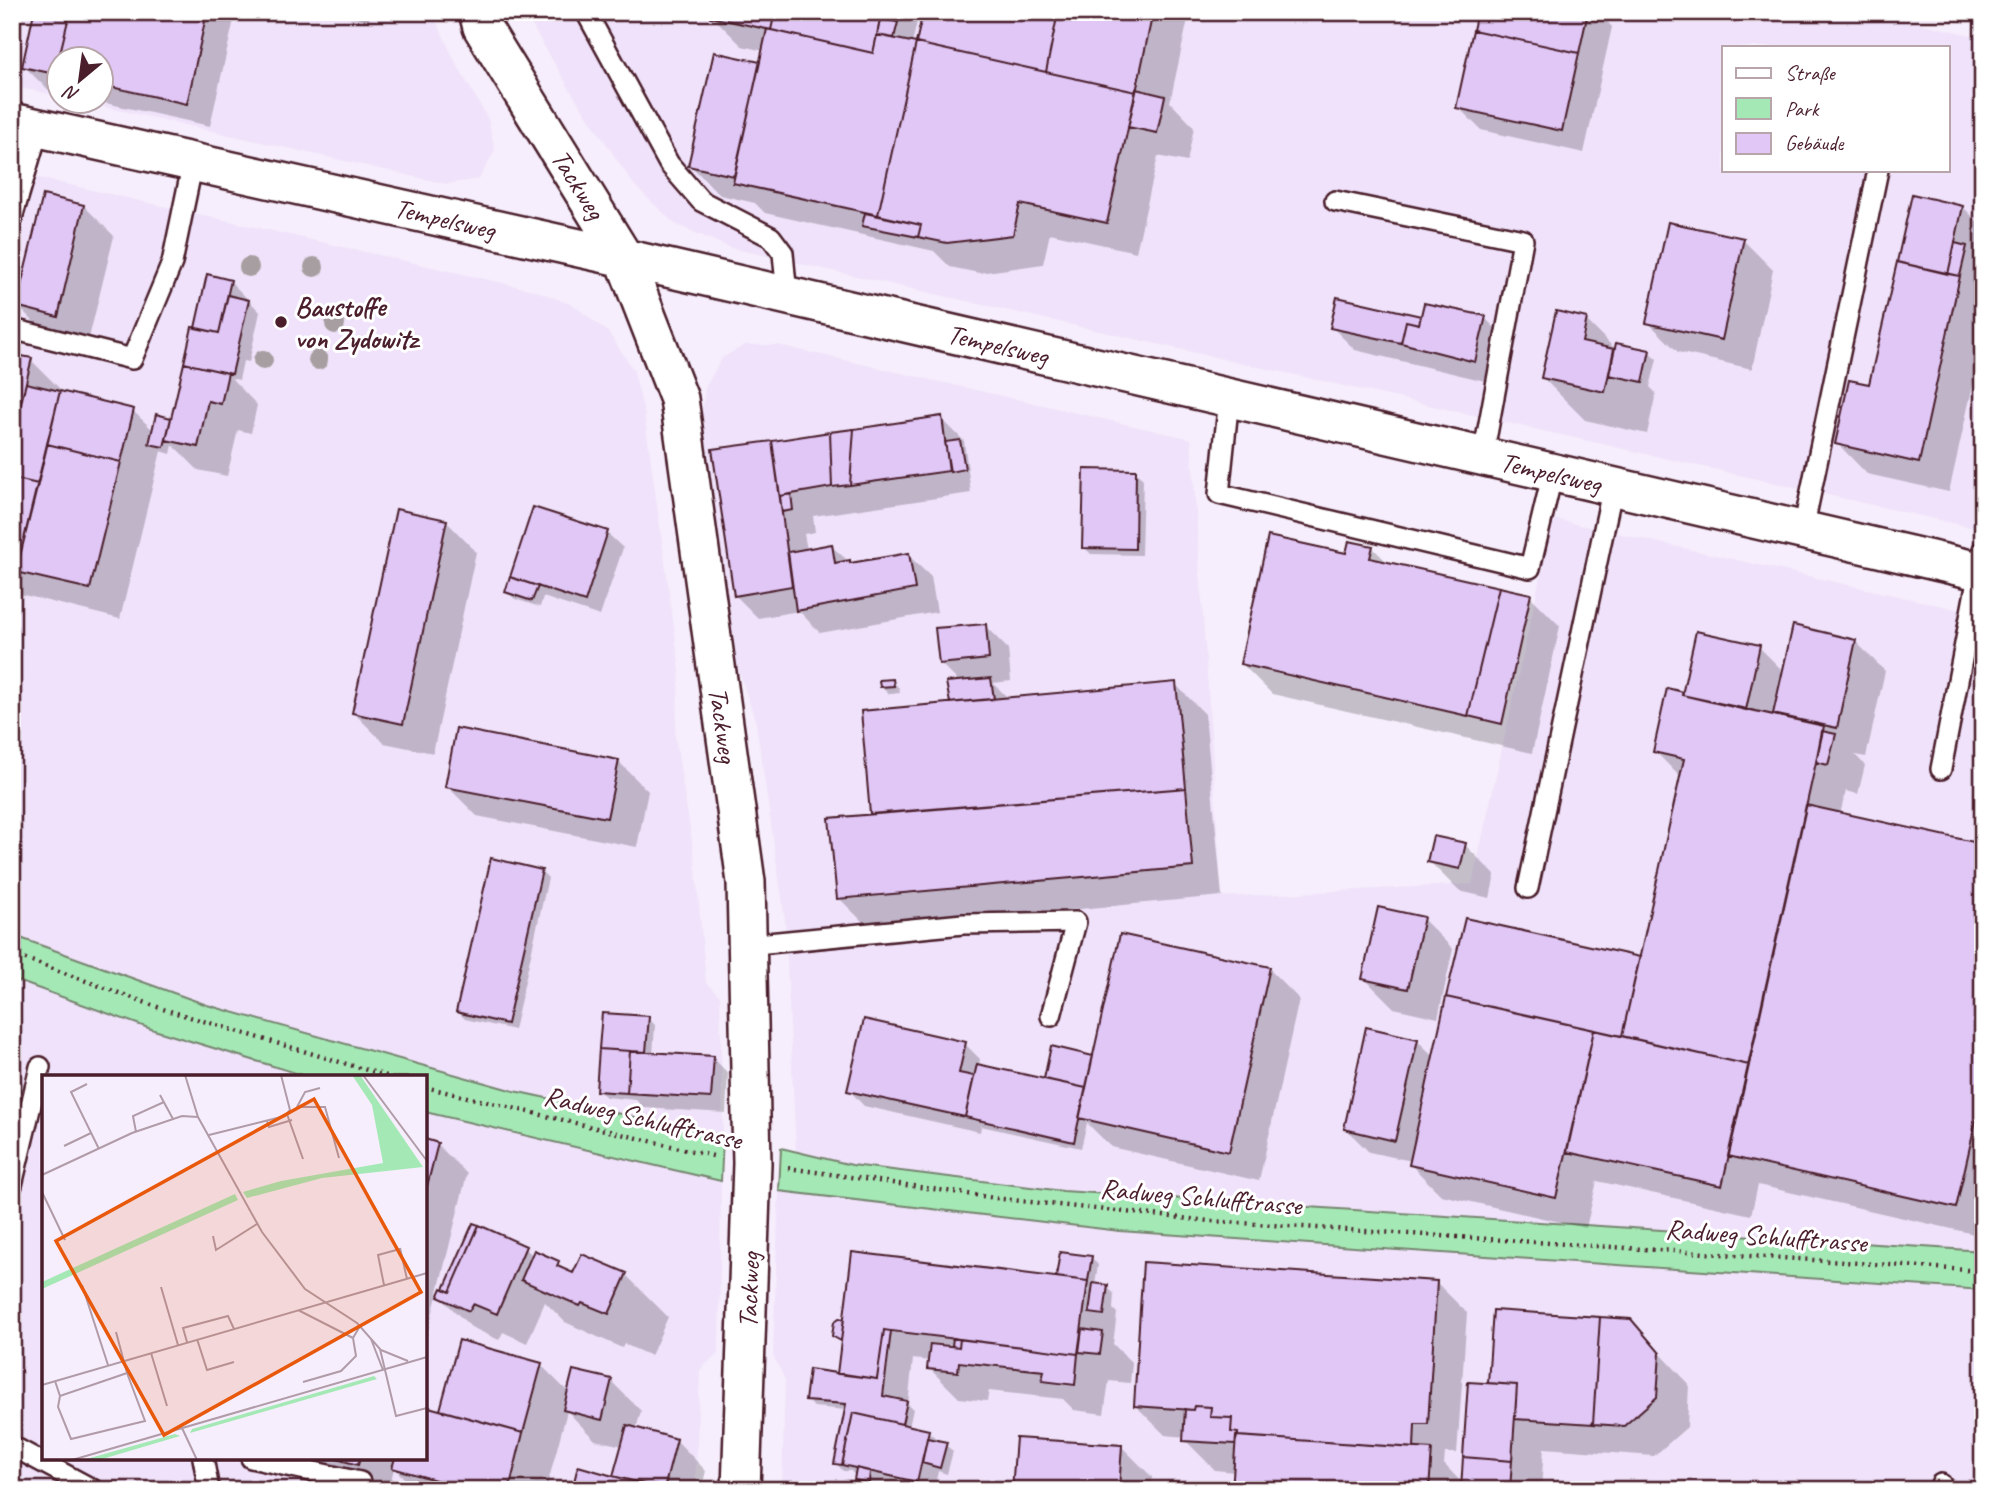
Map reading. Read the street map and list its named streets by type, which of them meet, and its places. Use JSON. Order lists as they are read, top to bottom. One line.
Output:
{"streets":{"street":["Tackweg","Tempelsweg"],"path":["Radweg Schlufftrasse"]},"crossings":[["Tackweg","Tempelsweg"],["Tackweg","Radweg Schlufftrasse"]],"places":["Baustoffe von Zydowitz"],"legend":["Straße","Park","Gebäude"],"north":"bottom left"}
